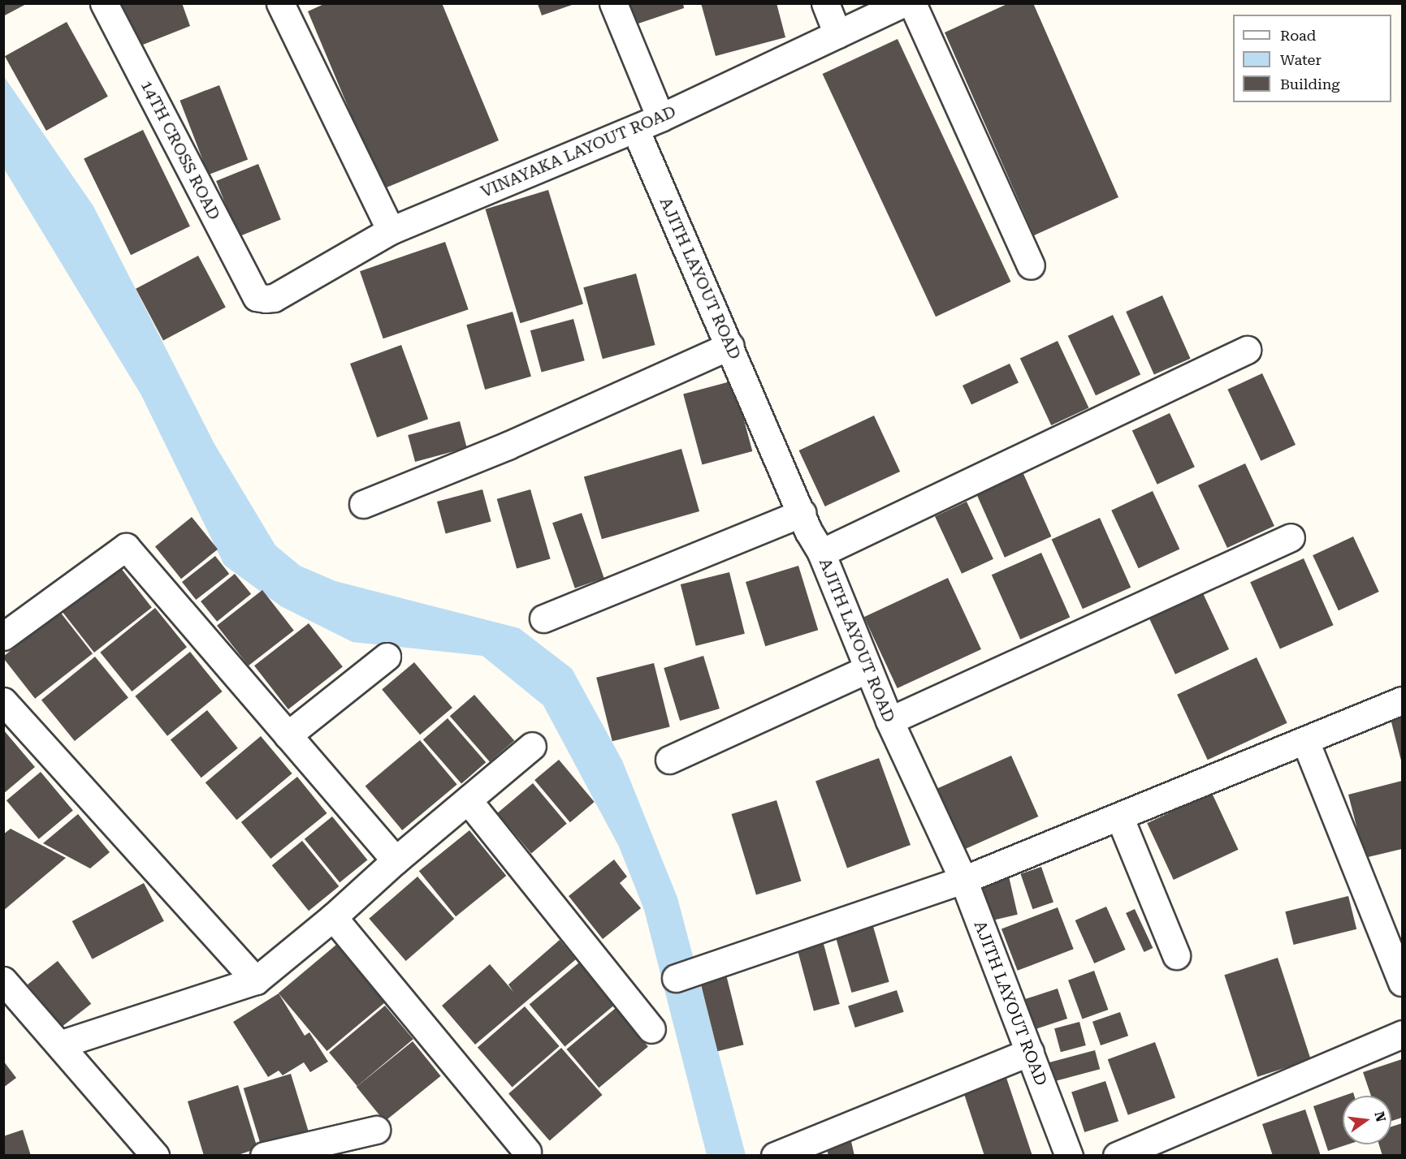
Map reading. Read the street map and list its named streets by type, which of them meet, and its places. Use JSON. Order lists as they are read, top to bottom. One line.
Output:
{"streets":{"street":["14TH CROSS ROAD","VINAYAKA LAYOUT ROAD","AJITH LAYOUT ROAD"]},"crossings":[["14TH CROSS ROAD","VINAYAKA LAYOUT ROAD"],["VINAYAKA LAYOUT ROAD","AJITH LAYOUT ROAD"]],"legend":["Road","Water","Building"],"north":"right"}
